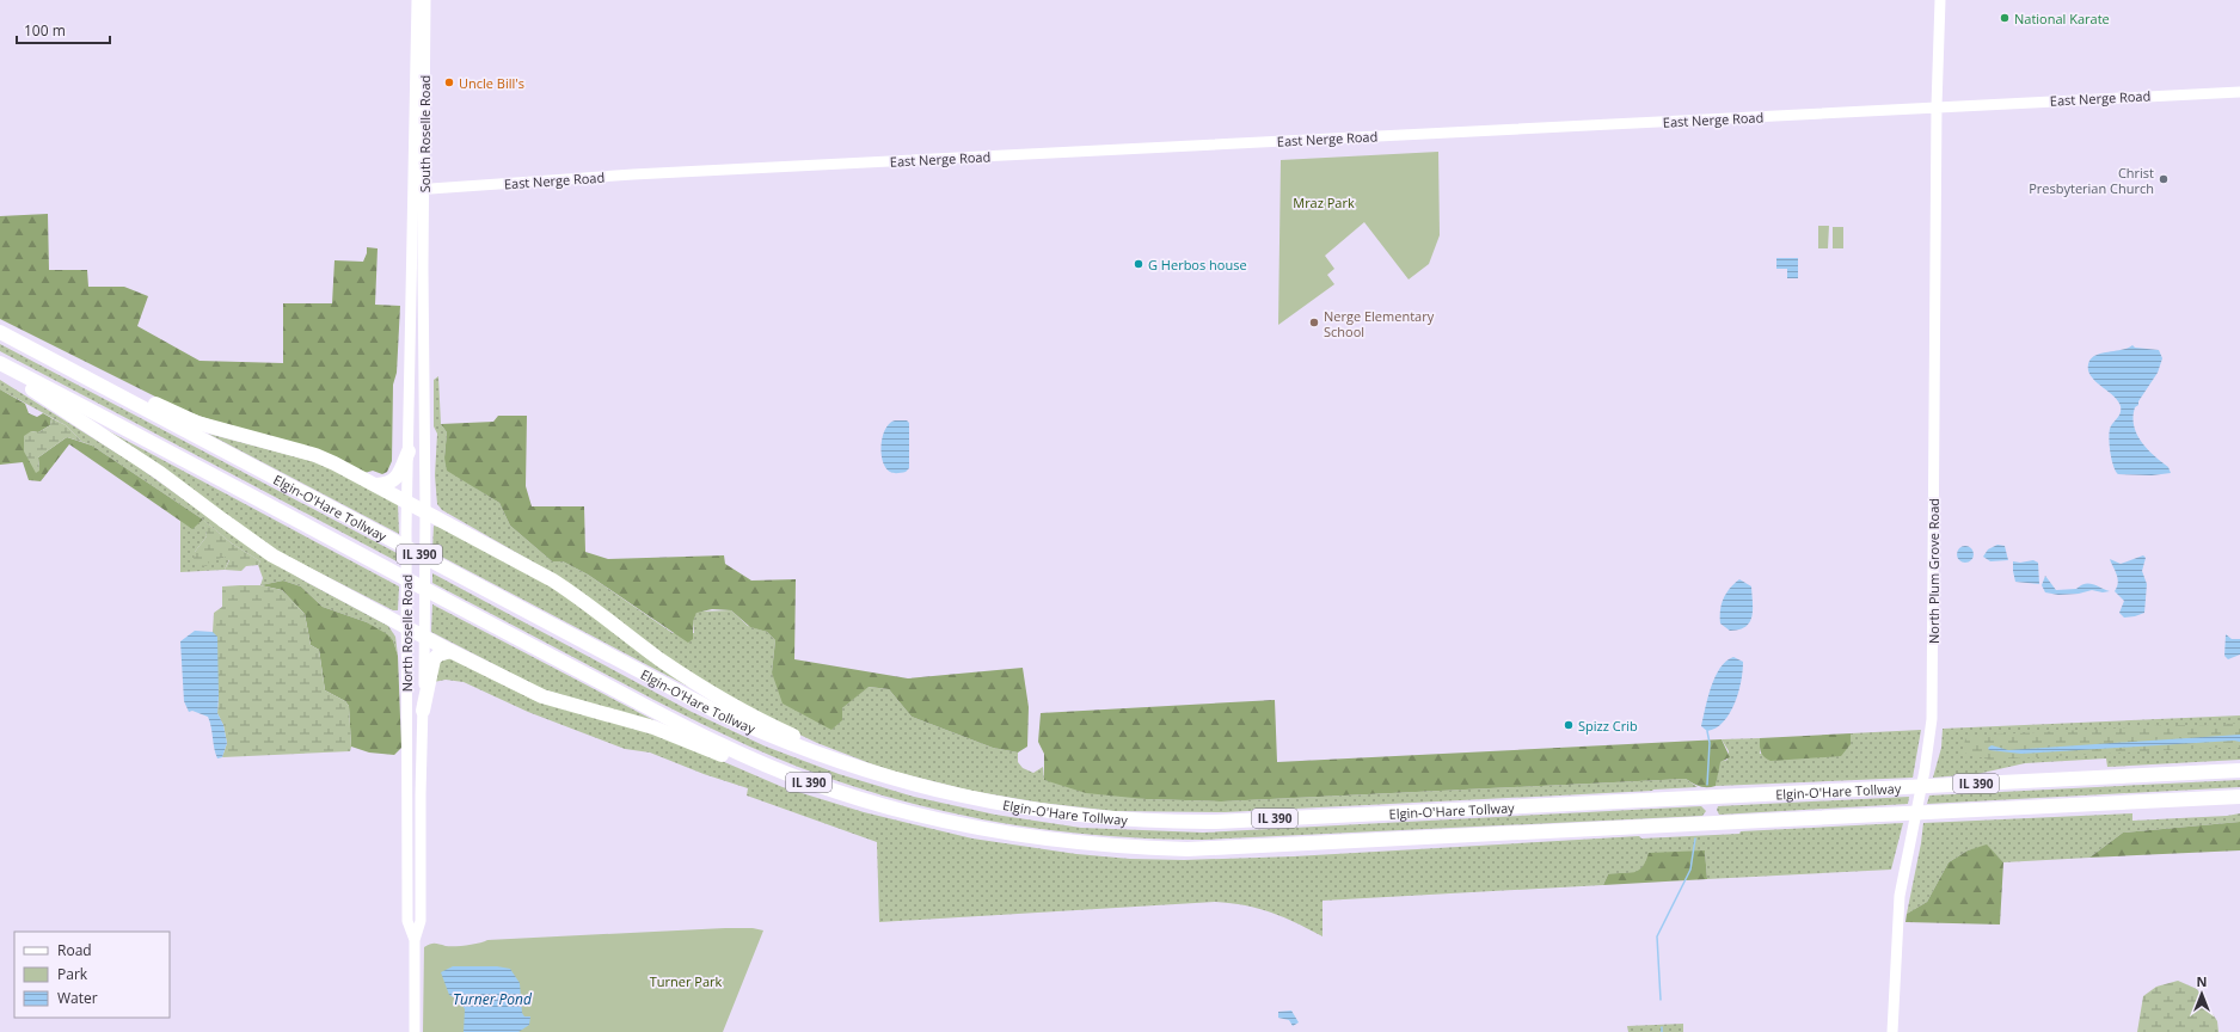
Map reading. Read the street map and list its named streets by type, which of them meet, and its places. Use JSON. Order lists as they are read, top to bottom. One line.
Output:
{"streets":{"highway":["Elgin-O'Hare Tollway","IL 390"],"main road":["East Nerge Road","South Roselle Road","North Plum Grove Road","North Roselle Road"]},"crossings":[["East Nerge Road","South Roselle Road"],["East Nerge Road","North Plum Grove Road"],["South Roselle Road","North Roselle Road"]],"water":["Turner Pond"],"parks":["Mraz Park","Turner Park"],"places":["National Karate","Uncle Bill's","Christ Presbyterian Church","G Herbos house","Nerge Elementary School","Spizz Crib"],"legend":["Road","Park","Water"],"scale_bar":"100 m","north":"top"}
